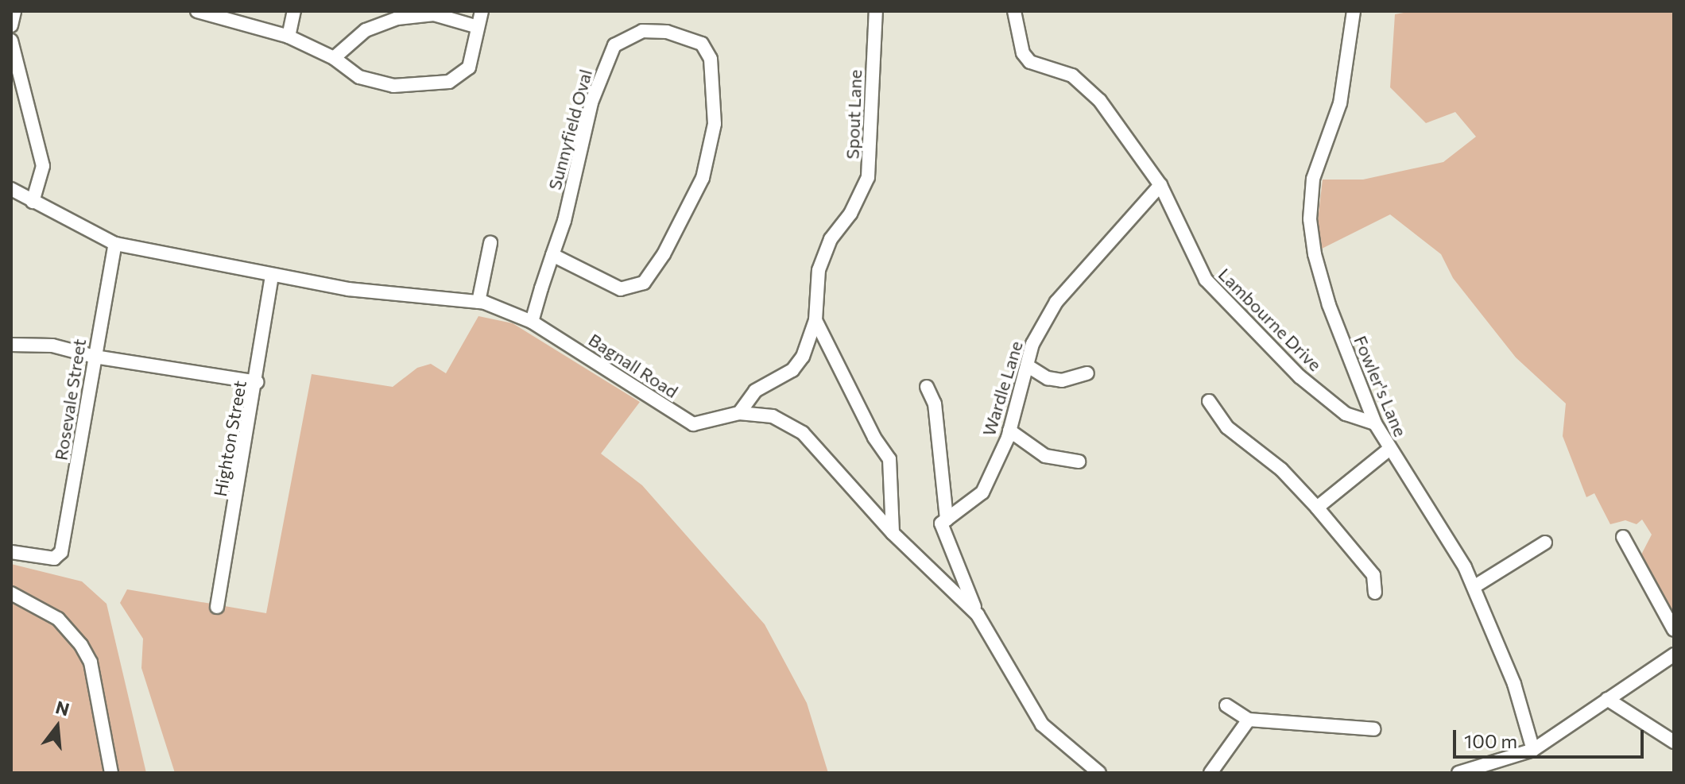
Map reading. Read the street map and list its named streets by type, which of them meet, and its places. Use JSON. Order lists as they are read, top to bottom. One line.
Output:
{"streets":{"street":["Spout Lane","Sunnyfield Oval","Lambourne Drive","Bagnall Road","Fowler's Lane","Wardle Lane","Rosevale Street","Highton Street"]},"crossings":[["Spout Lane","Bagnall Road"],["Sunnyfield Oval","Bagnall Road"],["Lambourne Drive","Fowler's Lane"],["Lambourne Drive","Wardle Lane"],["Bagnall Road","Rosevale Street"],["Bagnall Road","Highton Street"]],"scale_bar":"100 m","north":"top"}
